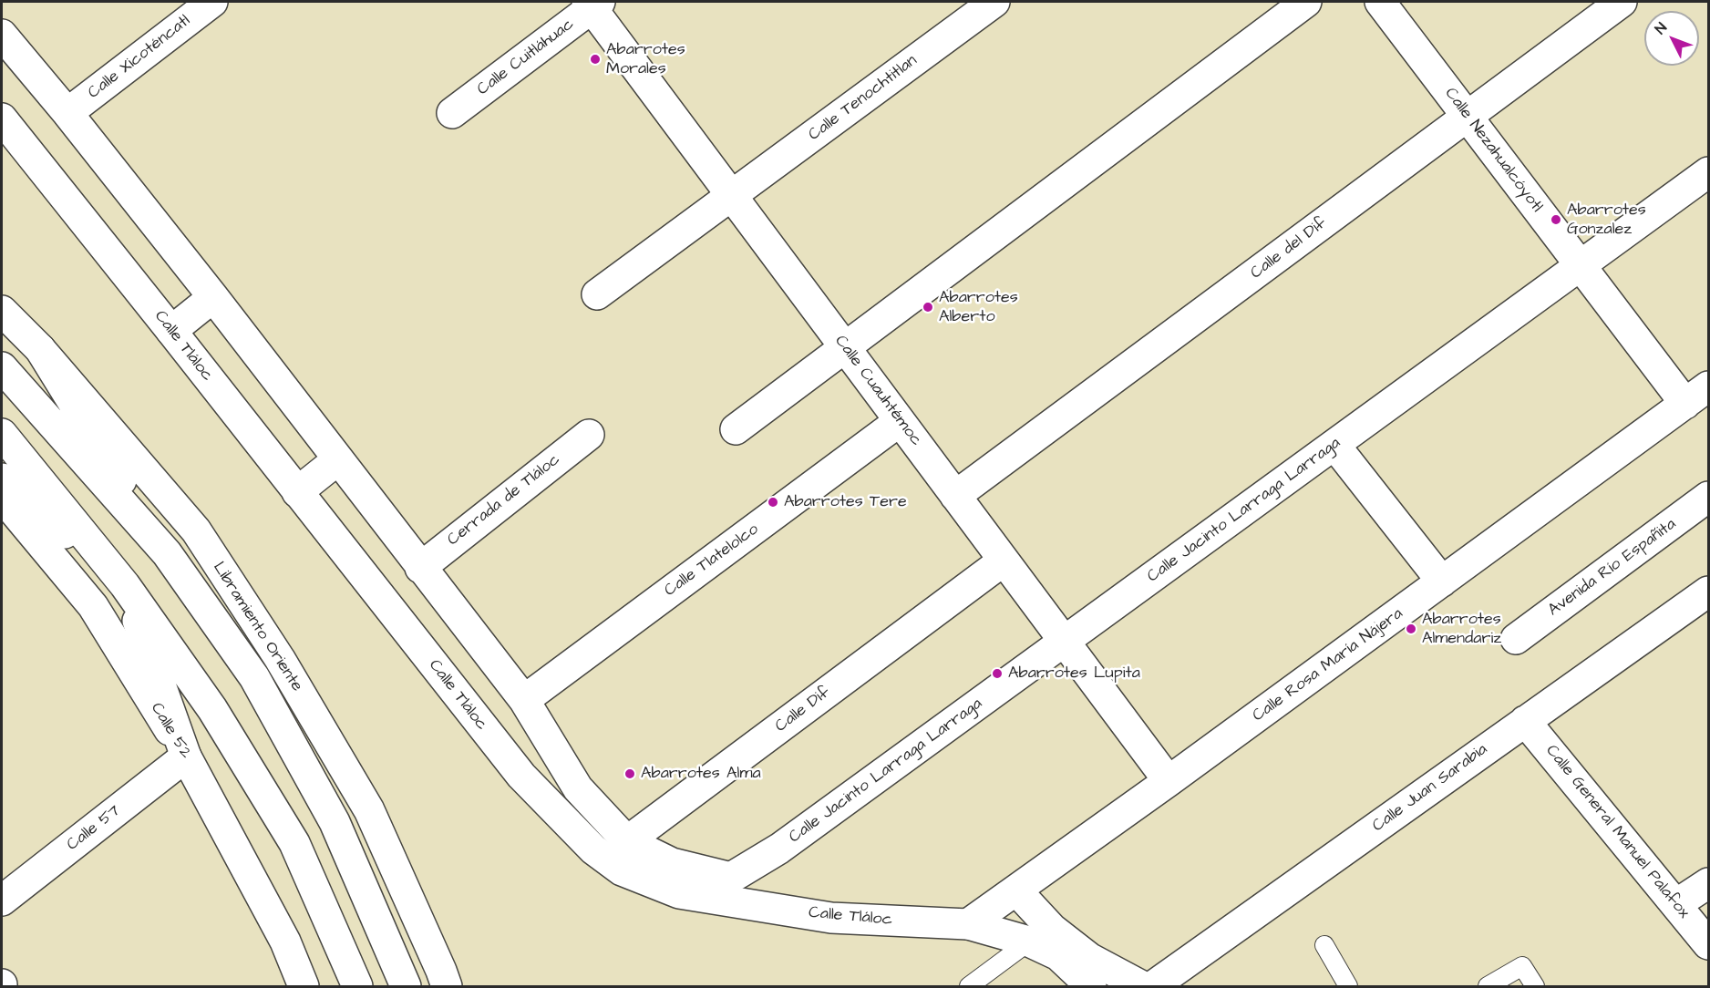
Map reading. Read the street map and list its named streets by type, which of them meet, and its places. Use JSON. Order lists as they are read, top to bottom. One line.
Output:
{"streets":{"main road":["Calle Xicoténcatl","Calle Cuitláhuac","Calle Tenochtitlan","Calle Nezahualcóyotl","Calle del Dif","Calle Tláloc","Calle Cuauhtémoc","Cerrada de Tláloc","Calle Jacinto Larraga Larraga","Calle Tlatelolco","Avenida Río Españita","Libramiento Oriente","Calle Rosa María Nájera","Calle Dif","Calle 52","Calle Juan Sarabia","Calle 57","Calle General Manuel Palafox"]},"crossings":[["Calle Cuitláhuac","Calle Cuauhtémoc"],["Calle Tenochtitlan","Calle Cuauhtémoc"],["Calle Nezahualcóyotl","Calle del Dif"],["Calle Nezahualcóyotl","Calle Jacinto Larraga Larraga"],["Calle Nezahualcóyotl","Calle Rosa María Nájera"],["Calle del Dif","Calle Cuauhtémoc"],["Calle Tláloc","Calle Rosa María Nájera"],["Calle Cuauhtémoc","Calle Jacinto Larraga Larraga"],["Calle Cuauhtémoc","Calle Tlatelolco"],["Calle Cuauhtémoc","Calle Rosa María Nájera"],["Calle Cuauhtémoc","Calle Dif"],["Calle Jacinto Larraga Larraga","Calle Dif"],["Calle 52","Calle 57"],["Calle Juan Sarabia","Calle General Manuel Palafox"]],"places":["Abarrotes Morales","Abarrotes Gonzalez","Abarrotes Alberto","Abarrotes Tere","Abarrotes Almendariz","Abarrotes Lupita","Abarrotes Alma"],"north":"top left"}
